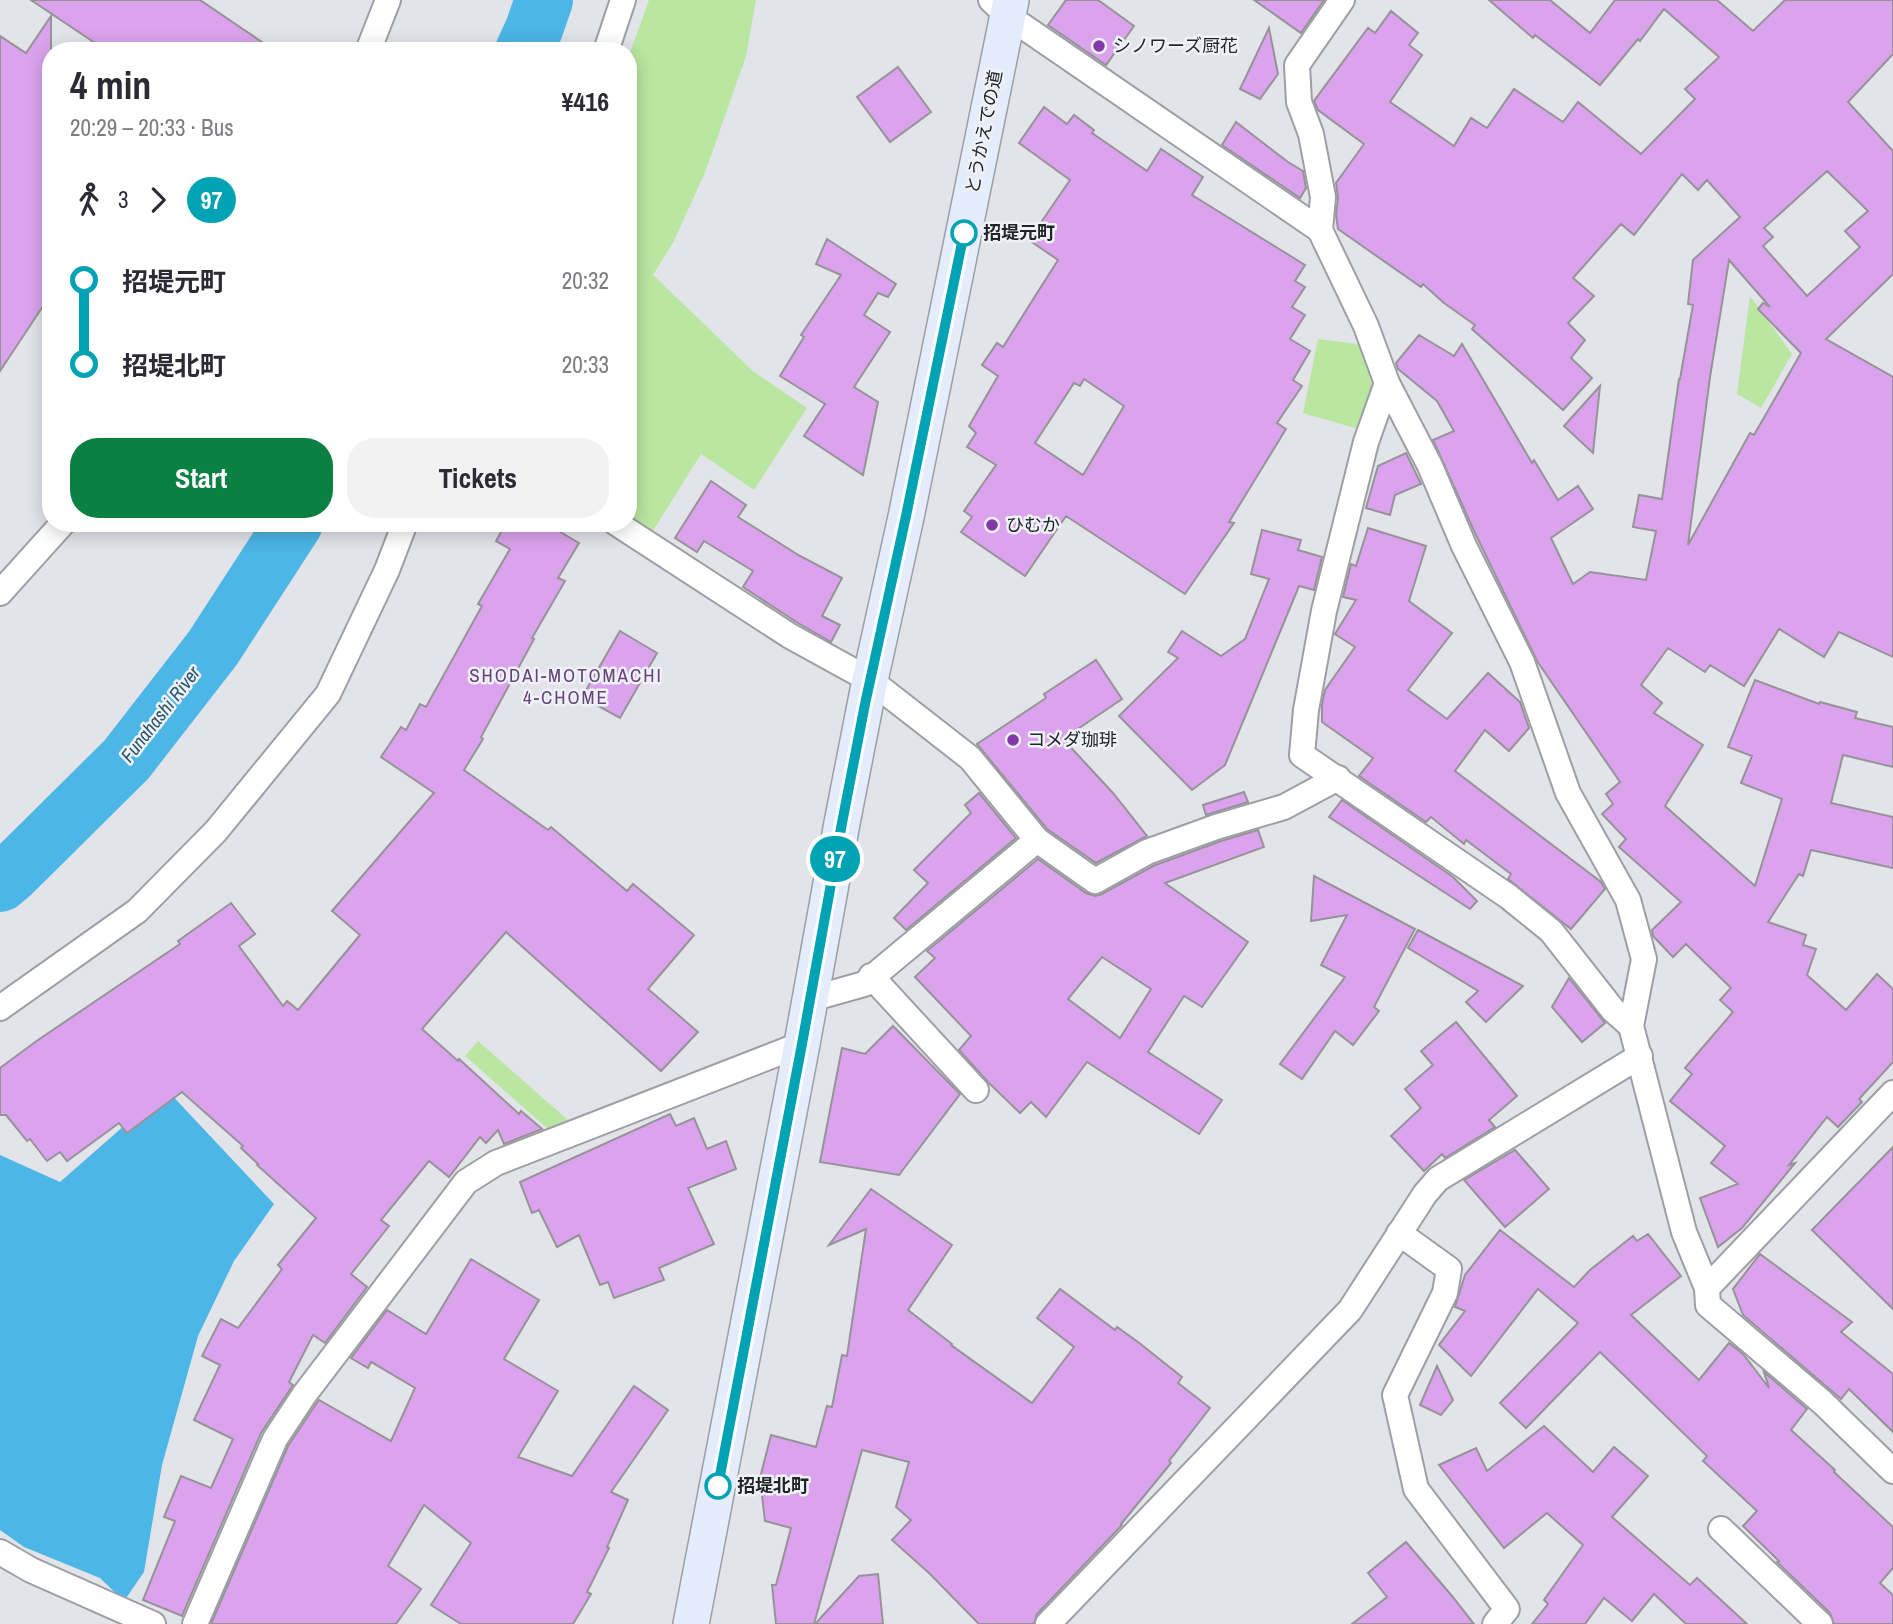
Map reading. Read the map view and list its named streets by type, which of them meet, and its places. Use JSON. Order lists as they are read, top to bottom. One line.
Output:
{"streets":{"street":["とうかえでの道"]},"districts":["SHODAI-MOTOMACHI 4-CHOME"],"water":["Funahashi River"],"places":["シノワーズ厨花","招堤元町","ひむか","コメダ珈琲","招堤北町"],"lines":["bus line 97"],"page":{"on_map":"97","heading":["4 min","20:29 – 20:33 · Bus","¥416"],"legs":["3","97"],"list":[{"name":"招堤元町","value":"20:32"},{"name":"招堤北町","value":"20:33"}],"buttons":["Start","Tickets"]}}
